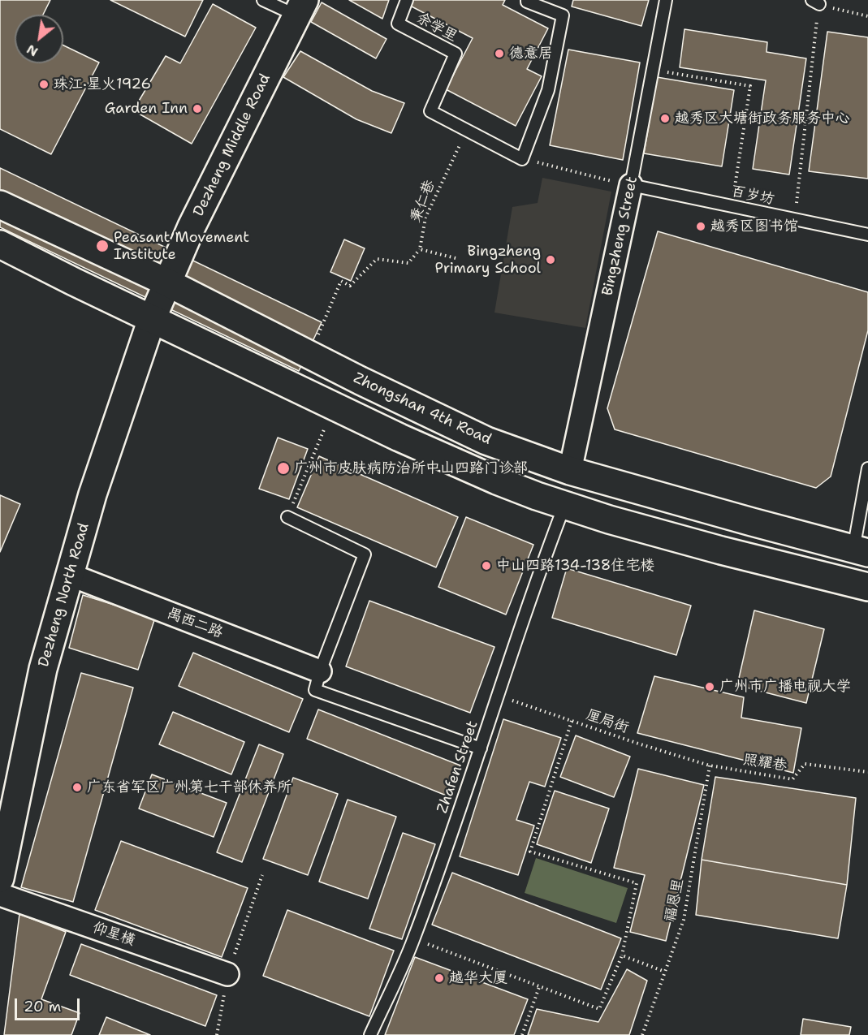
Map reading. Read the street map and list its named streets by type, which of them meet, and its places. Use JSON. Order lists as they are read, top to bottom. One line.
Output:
{"streets":{"main road":["Dezheng Middle Road","Zhongshan 4th Road","Dezheng North Road"],"street":["Bingzheng Street","禺西二路","仰星横"],"lane":["余学里","百岁坊","Zhafen Street"],"path":["秉仁巷","厘局街","照耀巷","福恩里"]},"crossings":[["余学里","秉仁巷"],["Dezheng Middle Road","Zhongshan 4th Road"],["Dezheng Middle Road","Dezheng North Road"],["百岁坊","Bingzheng Street"],["Bingzheng Street","Zhongshan 4th Road"],["Dezheng North Road","禺西二路"],["厘局街","照耀巷"],["厘局街","Zhafen Street"],["厘局街","福恩里"],["照耀巷","福恩里"]],"places":["德意居","珠江·星火1926","Garden Inn","越秀区大塘街政务服务中心","越秀区图书馆","Peasant Movement Institute","Bingzheng Primary School","广州市皮肤病防治所中山四路门诊部","中山四路134-138住宅楼","广州市广播电视大学","广东省军区广州第七干部休养所","越华大厦"],"scale_bar":"20 m","north":"bottom left"}
